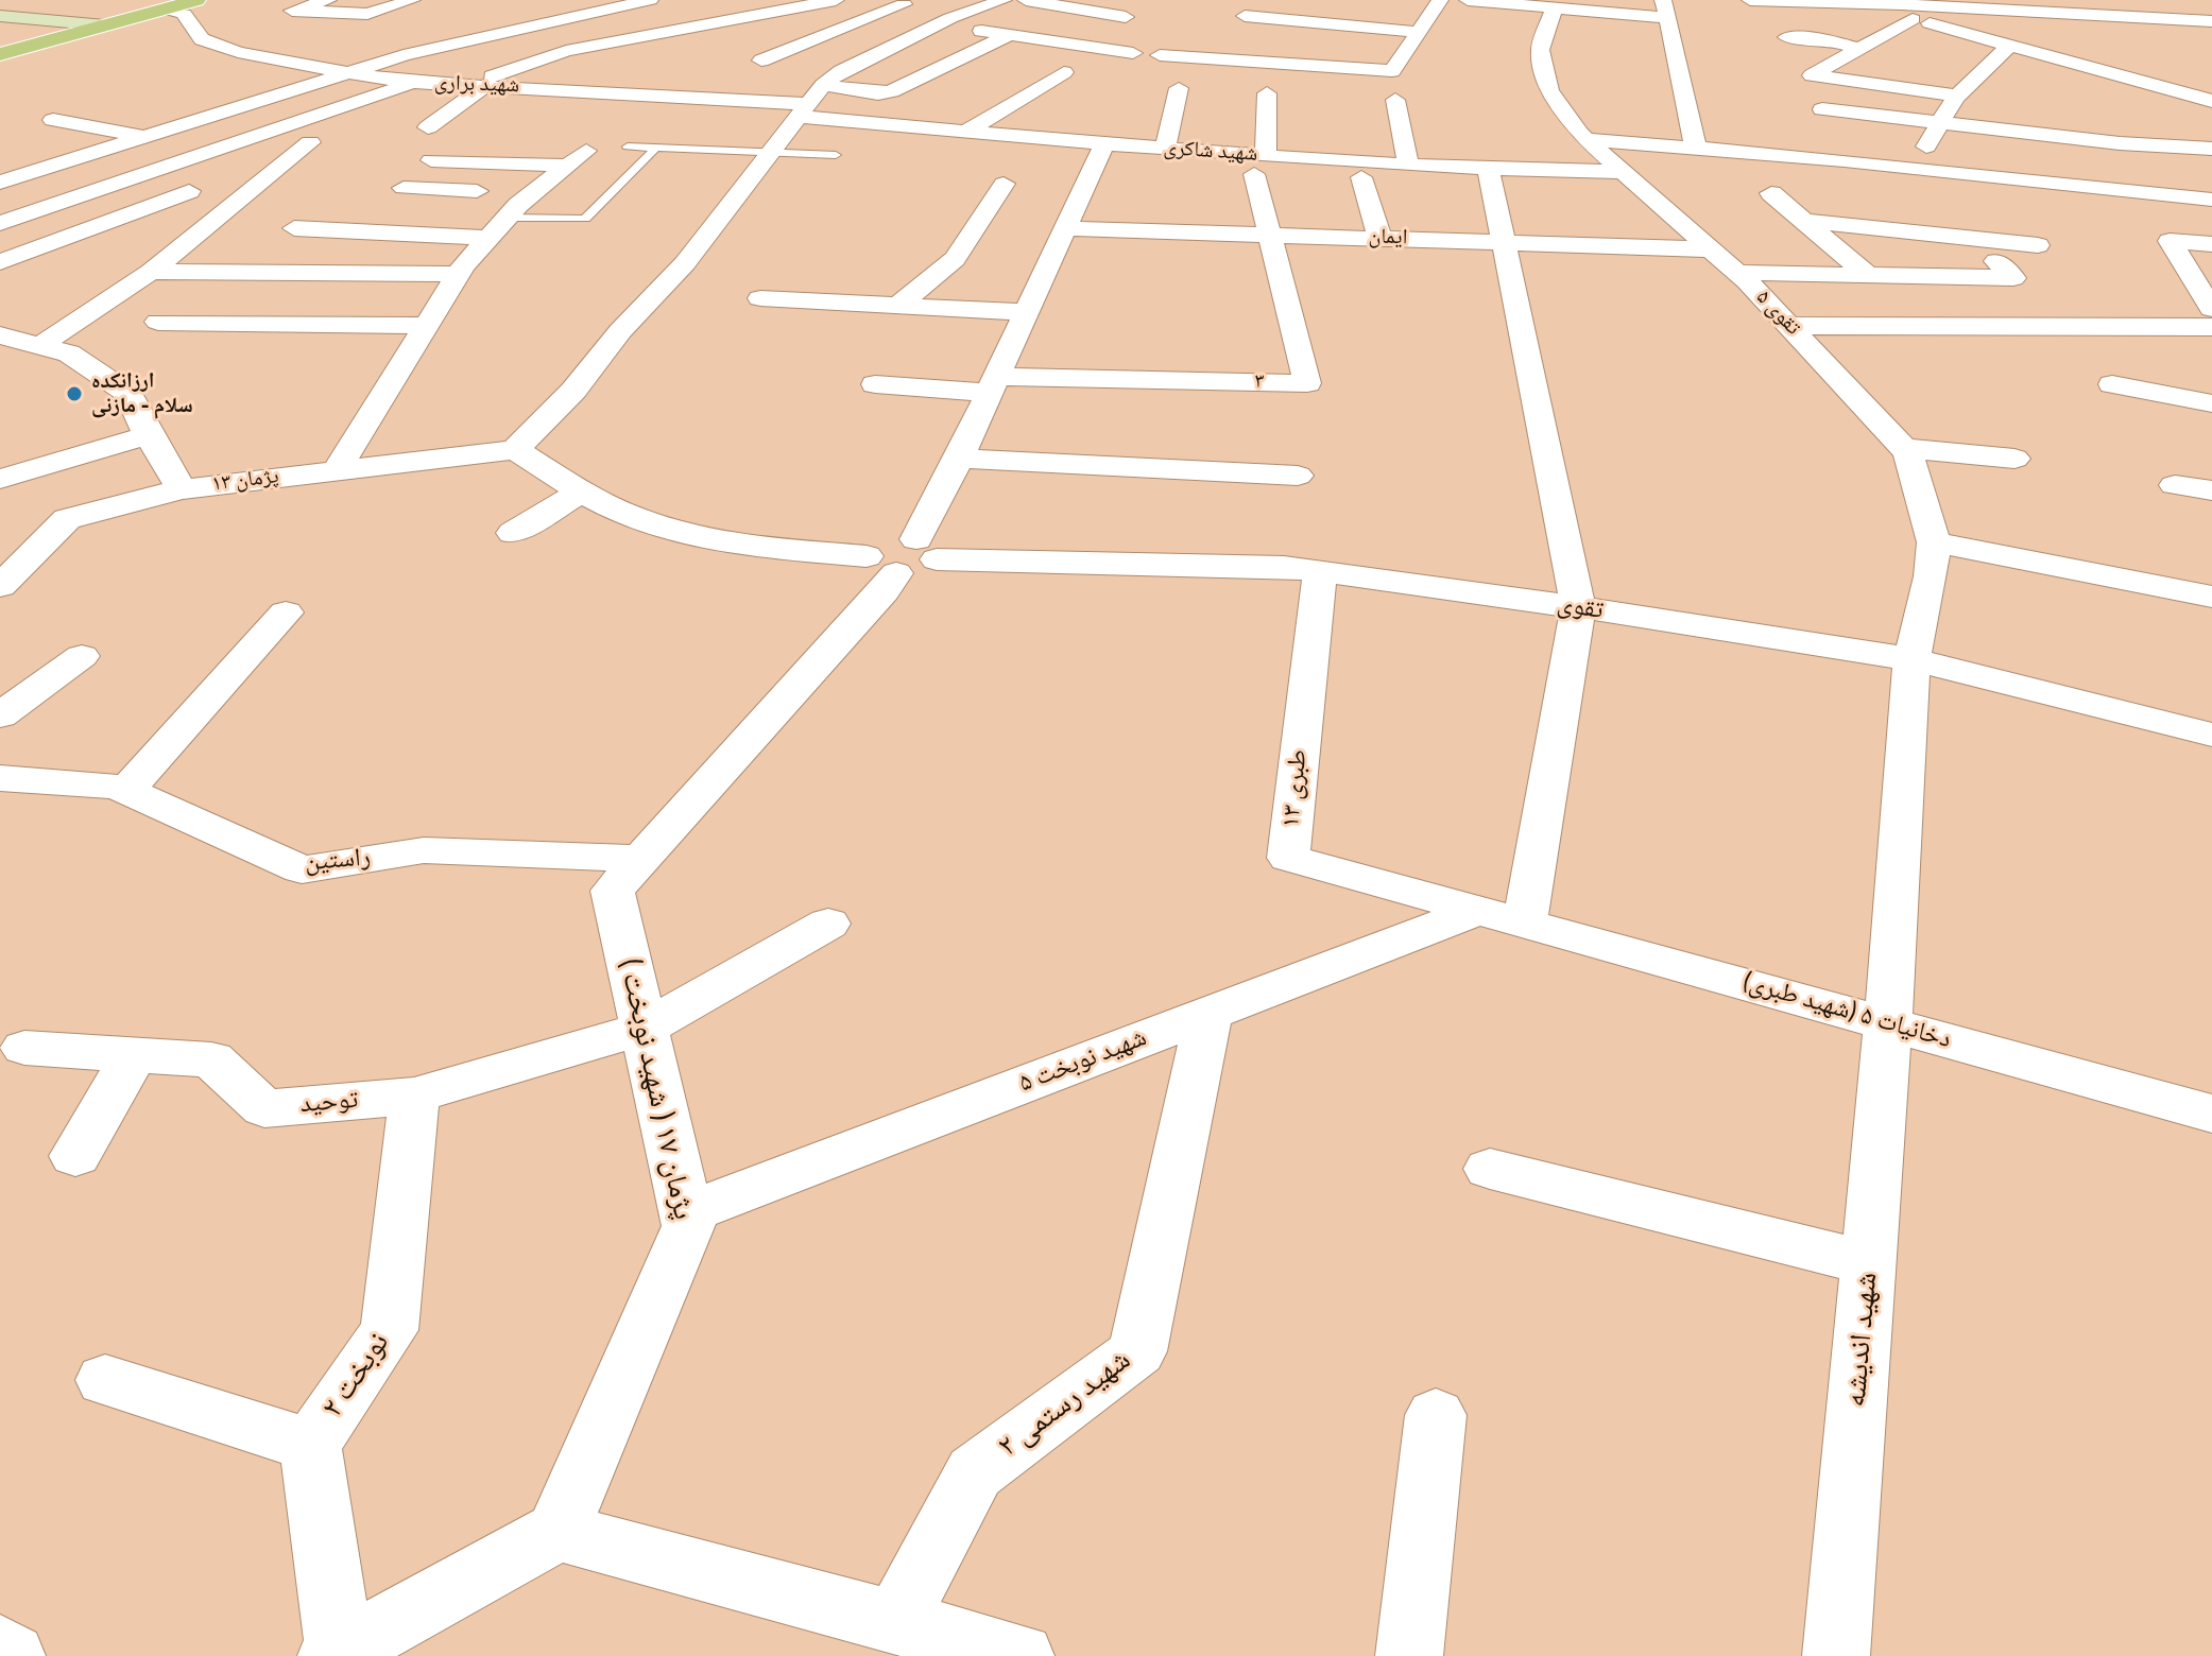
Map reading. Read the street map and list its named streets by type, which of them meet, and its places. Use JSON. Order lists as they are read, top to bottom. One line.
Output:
{"streets":{"street":["شهید براری","شهید شاکری","ایمان","تقوی ۵","۳","پژمان ۱۳","تقوی","طبری ۱۳","راستین","دخانیات ۵ (شهید طبری)","شهید نوبخت ۵","پژمان ۱۷ ( شهید نوبخت )","توحید","شهید اندیشه","نوبخت ۲","شهید رستمی ۲"]},"crossings":[["شهید براری","شهید شاکری"],["شهید شاکری","تقوی ۵"],["شهید شاکری","۳"],["شهید شاکری","پژمان ۱۷ ( شهید نوبخت )"],["ایمان","تقوی ۵"],["ایمان","۳"],["ایمان","پژمان ۱۷ ( شهید نوبخت )"],["تقوی ۵","تقوی"],["تقوی ۵","شهید اندیشه"],["۳","پژمان ۱۷ ( شهید نوبخت )"],["پژمان ۱۳","تقوی"],["تقوی","طبری ۱۳"],["تقوی","پژمان ۱۷ ( شهید نوبخت )"],["تقوی","شهید اندیشه"],["طبری ۱۳","دخانیات ۵ (شهید طبری)"],["طبری ۱۳","شهید نوبخت ۵"],["راستین","پژمان ۱۷ ( شهید نوبخت )"],["دخانیات ۵ (شهید طبری)","شهید نوبخت ۵"],["دخانیات ۵ (شهید طبری)","شهید اندیشه"],["شهید نوبخت ۵","پژمان ۱۷ ( شهید نوبخت )"],["شهید نوبخت ۵","شهید رستمی ۲"],["پژمان ۱۷ ( شهید نوبخت )","توحید"],["توحید","نوبخت ۲"]],"places":["ارزانکده سلام - مازنی"]}
